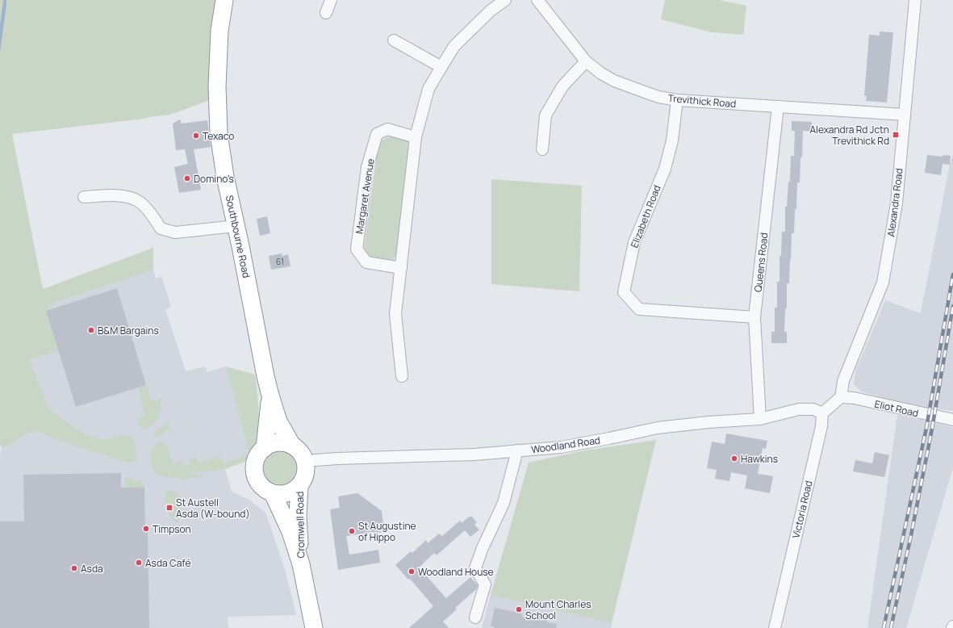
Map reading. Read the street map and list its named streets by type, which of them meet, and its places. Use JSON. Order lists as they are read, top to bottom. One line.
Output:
{"streets":{"highway":["Southbourne Road","Cromwell Road"],"street":["Trevithick Road","Margaret Avenue","Alexandra Road","Elizabeth Road","Queens Road","Eliot Road","Woodland Road","Victoria Road"]},"crossings":[["Trevithick Road","Alexandra Road"],["Trevithick Road","Elizabeth Road"],["Trevithick Road","Queens Road"],["Alexandra Road","Eliot Road"],["Elizabeth Road","Queens Road"],["Southbourne Road","Woodland Road"],["Southbourne Road","Cromwell Road"],["Queens Road","Woodland Road"],["Woodland Road","Victoria Road"],["Woodland Road","Cromwell Road"]],"places":{"transit":["Alexandra Rd Jctn Trevithick Rd","St Austell Asda (W-bound)"],"other":["Texaco","Domino's","B&M Bargains","Hawkins","Timpson","St Augustine of Hippo","Asda Café","Asda","Woodland House","Mount Charles School"]},"house_numbers":["61"]}
